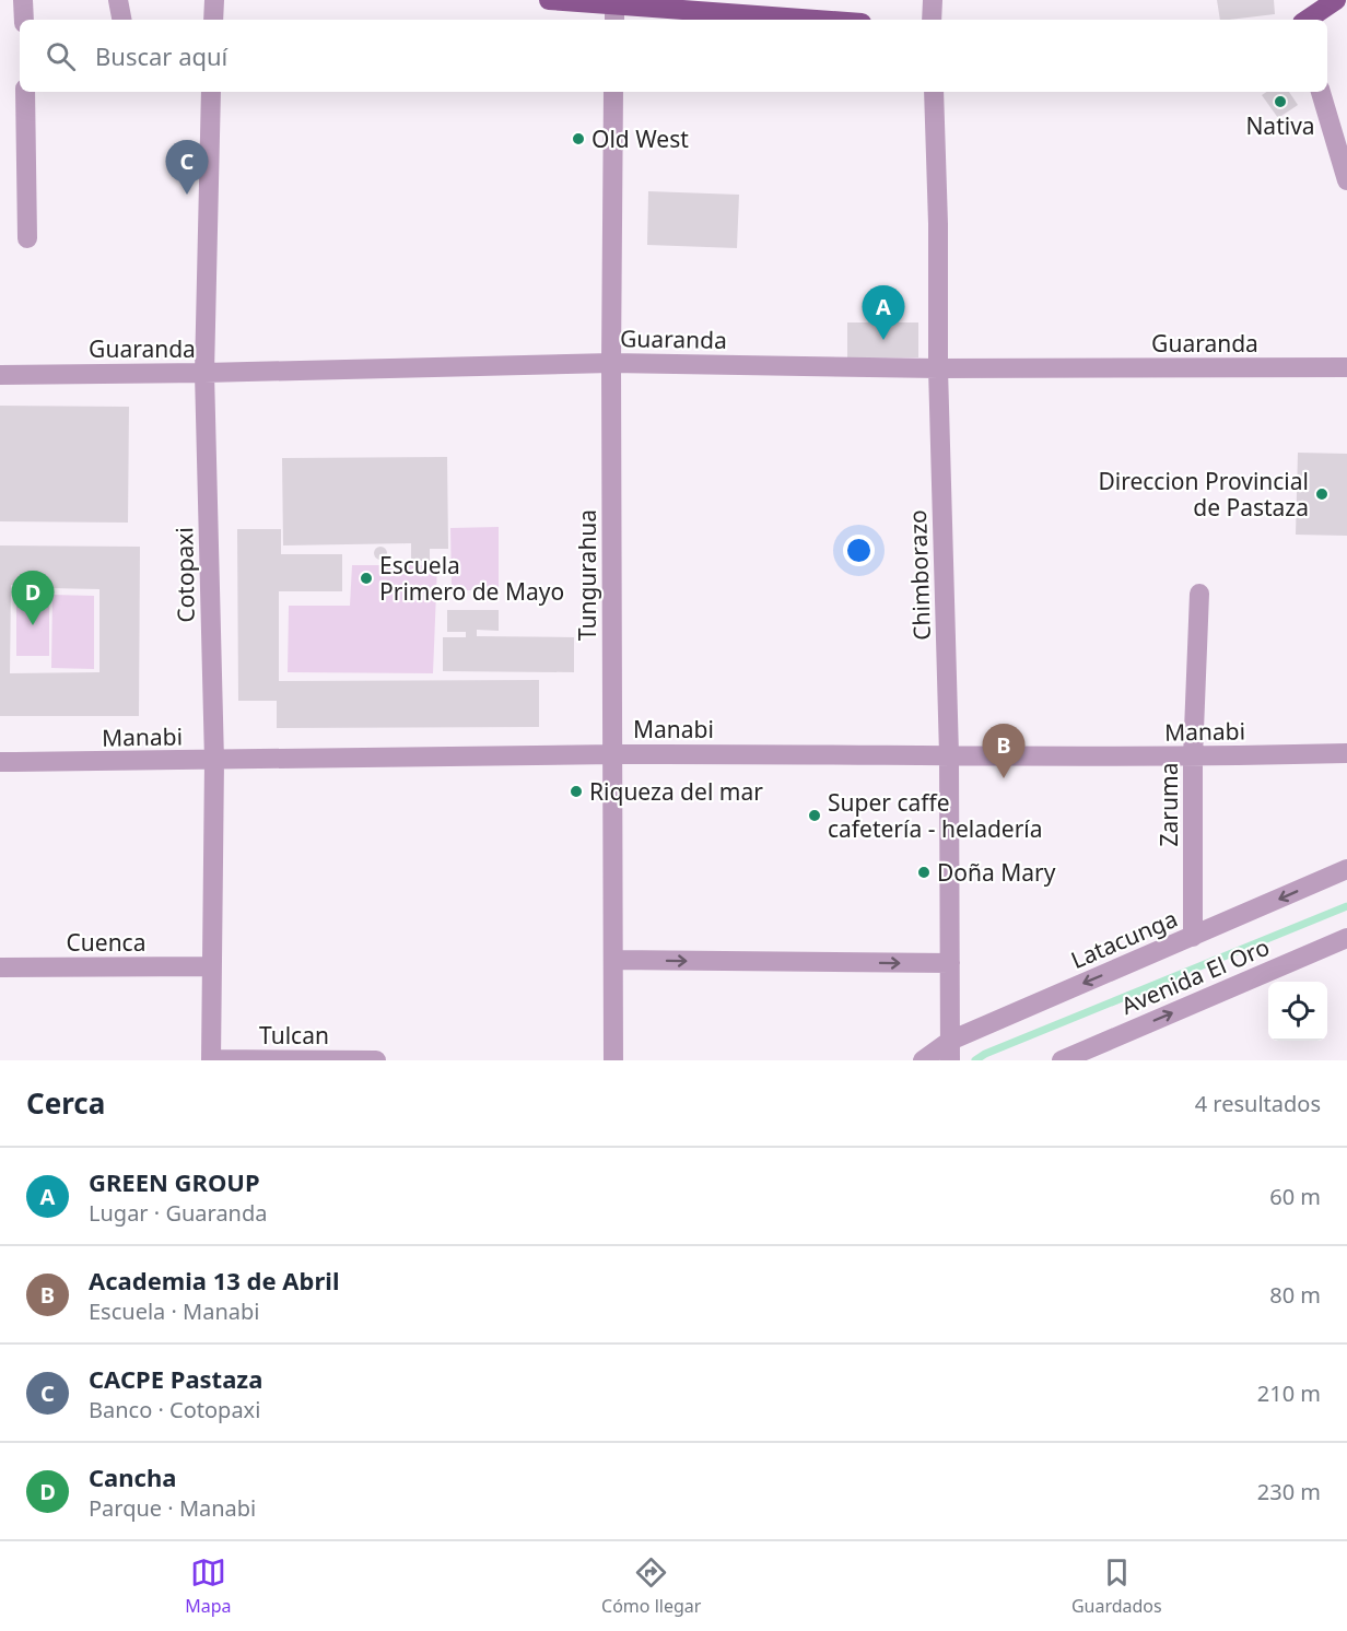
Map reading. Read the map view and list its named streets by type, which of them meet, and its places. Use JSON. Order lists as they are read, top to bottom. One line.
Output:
{"streets":{"street":["Guaranda","Cotopaxi","Tungurahua","Chimborazo","Manabi","Zaruma","Latacunga","Cuenca","Avenida El Oro","Tulcan"]},"crossings":[["Guaranda","Cotopaxi"],["Guaranda","Tungurahua"],["Guaranda","Chimborazo"],["Cotopaxi","Manabi"],["Cotopaxi","Cuenca"],["Cotopaxi","Tulcan"],["Tungurahua","Manabi"],["Chimborazo","Manabi"],["Chimborazo","Latacunga"],["Manabi","Zaruma"],["Zaruma","Latacunga"]],"one_way":["Latacunga","Avenida El Oro"],"places":["Nativa","Old West","Direccion Provincial de Pastaza","Escuela Primero de Mayo","Riqueza del mar","Super caffe cafetería - heladería","Doña Mary"],"page":{"search":"Buscar aquí","pins":["C","A","D","B"],"heading":["Cerca","4 resultados"],"list":[{"mark":"A","name":"GREEN GROUP","note":"Lugar · Guaranda","value":"60 m"},{"mark":"B","name":"Academia 13 de Abril","note":"Escuela · Manabi","value":"80 m"},{"mark":"C","name":"CACPE Pastaza","note":"Banco · Cotopaxi","value":"210 m"},{"mark":"D","name":"Cancha","note":"Parque · Manabi","value":"230 m"}],"nav":["Mapa","Cómo llegar","Guardados"]}}
